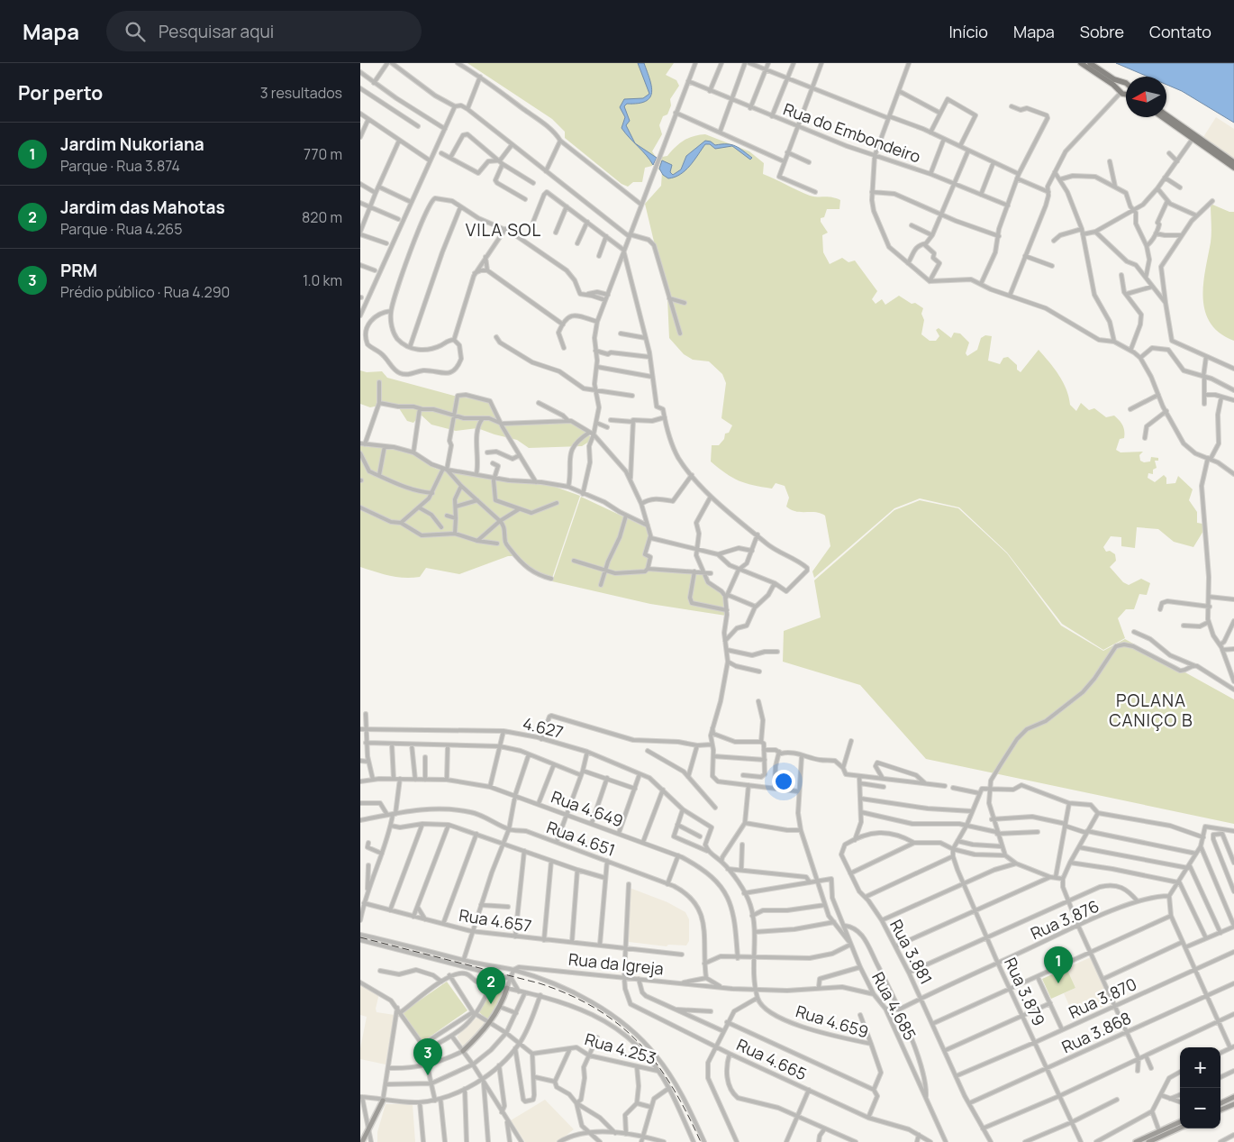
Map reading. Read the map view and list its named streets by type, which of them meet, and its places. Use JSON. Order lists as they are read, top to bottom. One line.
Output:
{"streets":{"street":["Rua do Embondeiro","4.627","Rua 4.649","Rua 4.651","Rua 3.876","Rua 4.657","Rua 3.881","Rua da Igreja","Rua 3.879","Rua 3.870","Rua 4.685","Rua 4.659","Rua 3.868","Rua 4.253","Rua 4.665"]},"crossings":[["Rua 3.876","Rua 3.881"],["Rua 3.876","Rua 3.879"],["Rua 4.657","Rua 4.665"],["Rua 3.881","Rua 3.870"],["Rua 3.881","Rua 3.868"],["Rua da Igreja","Rua 4.685"],["Rua da Igreja","Rua 4.665"],["Rua 3.879","Rua 3.870"],["Rua 3.879","Rua 3.868"],["Rua 4.659","Rua 4.665"]],"districts":["VILA SOL","POLANA CANIÇO B"],"north":"left","page":{"header":"Mapa","search":"Pesquisar aqui","nav":["Início","Mapa","Sobre","Contato"],"heading":["Por perto","3 resultados"],"list":[{"mark":"1","name":"Jardim Nukoriana","note":"Parque · Rua 3.874","value":"770 m"},{"mark":"2","name":"Jardim das Mahotas","note":"Parque · Rua 4.265","value":"820 m"},{"mark":"3","name":"PRM","note":"Prédio público · Rua 4.290","value":"1.0 km"}],"pins":["1","2","3"],"map_buttons":["+","−"]}}
